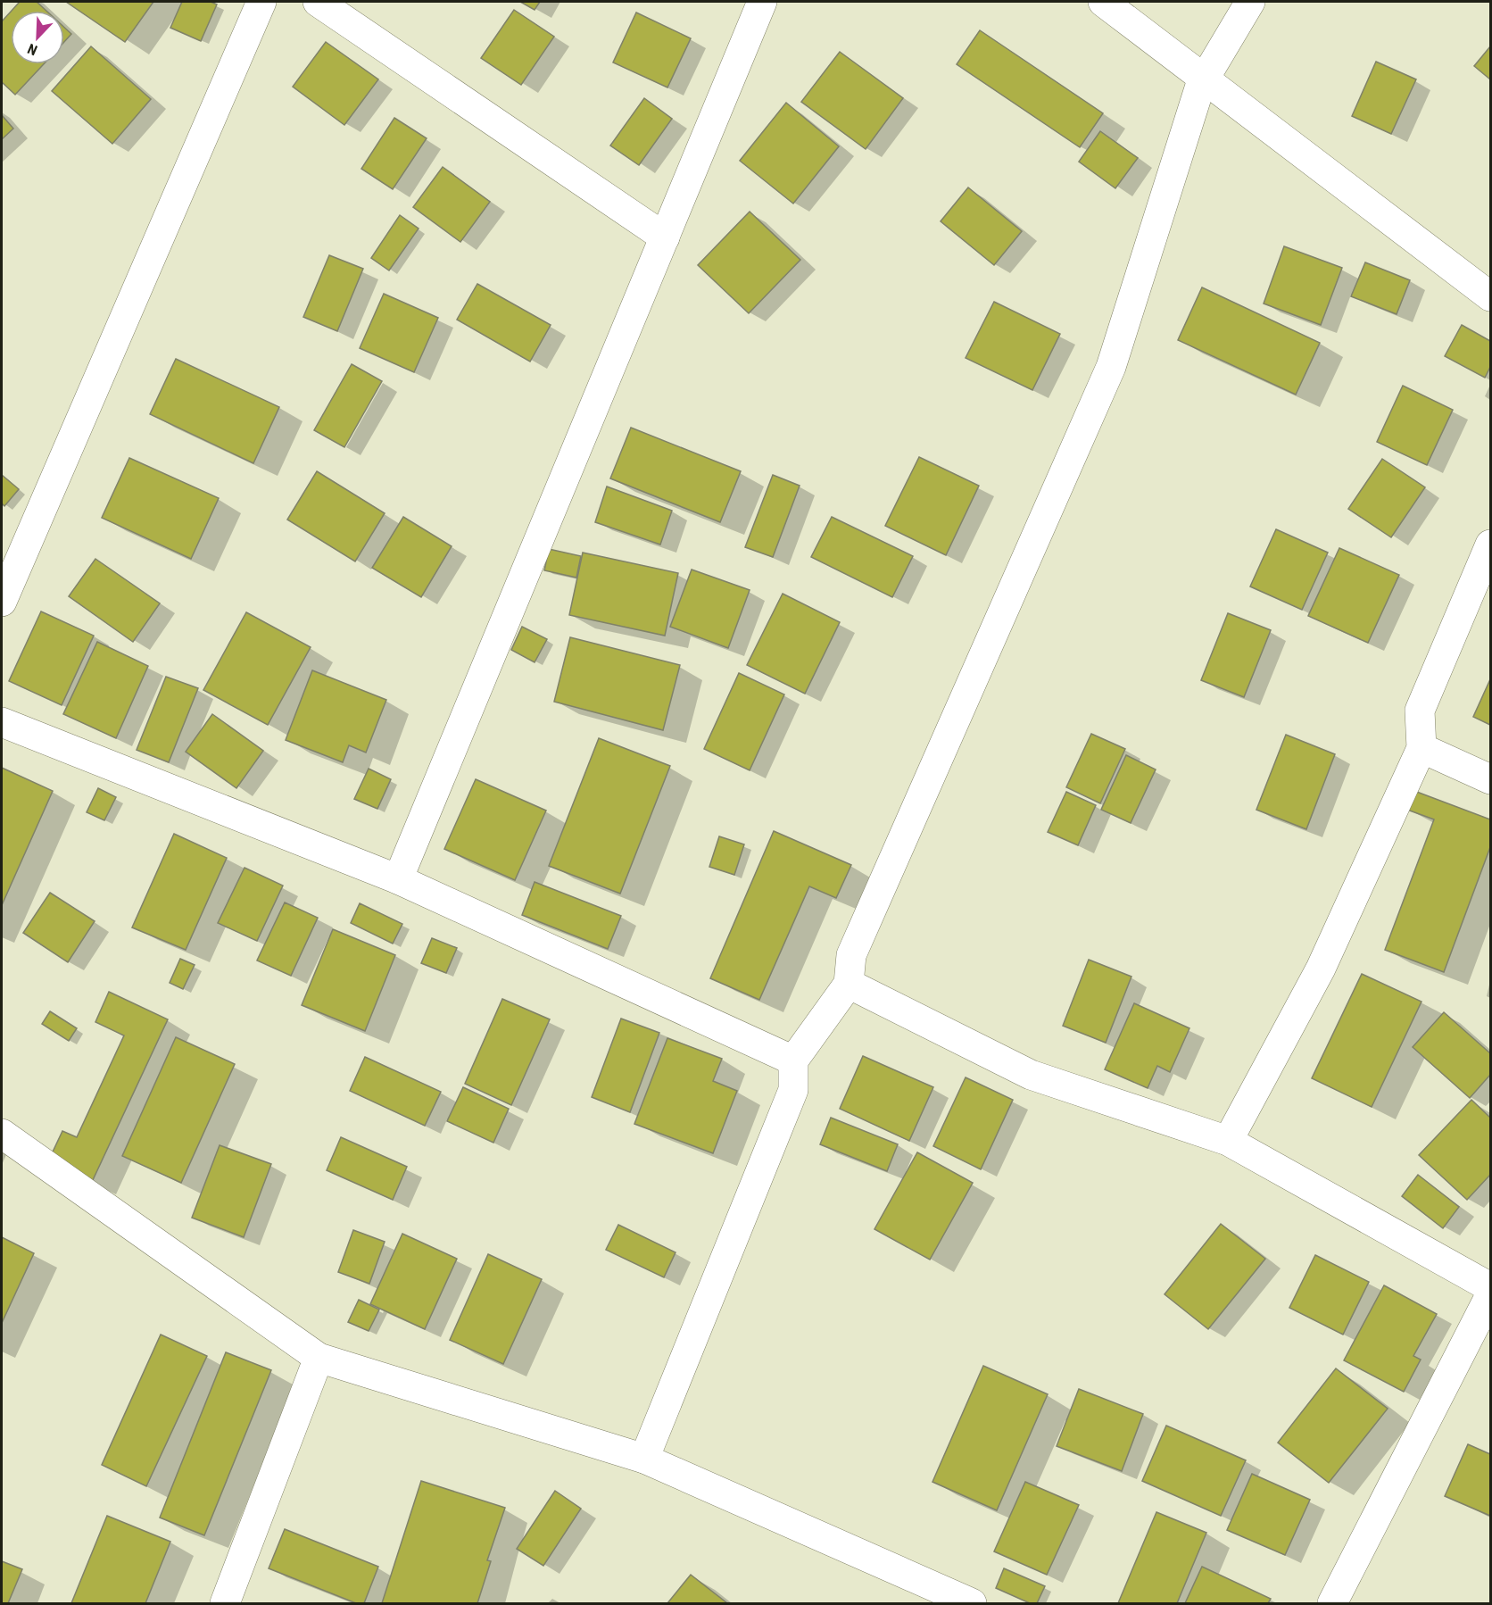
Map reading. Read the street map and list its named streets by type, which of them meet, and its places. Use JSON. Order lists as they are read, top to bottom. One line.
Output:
{"north":"bottom left"}
